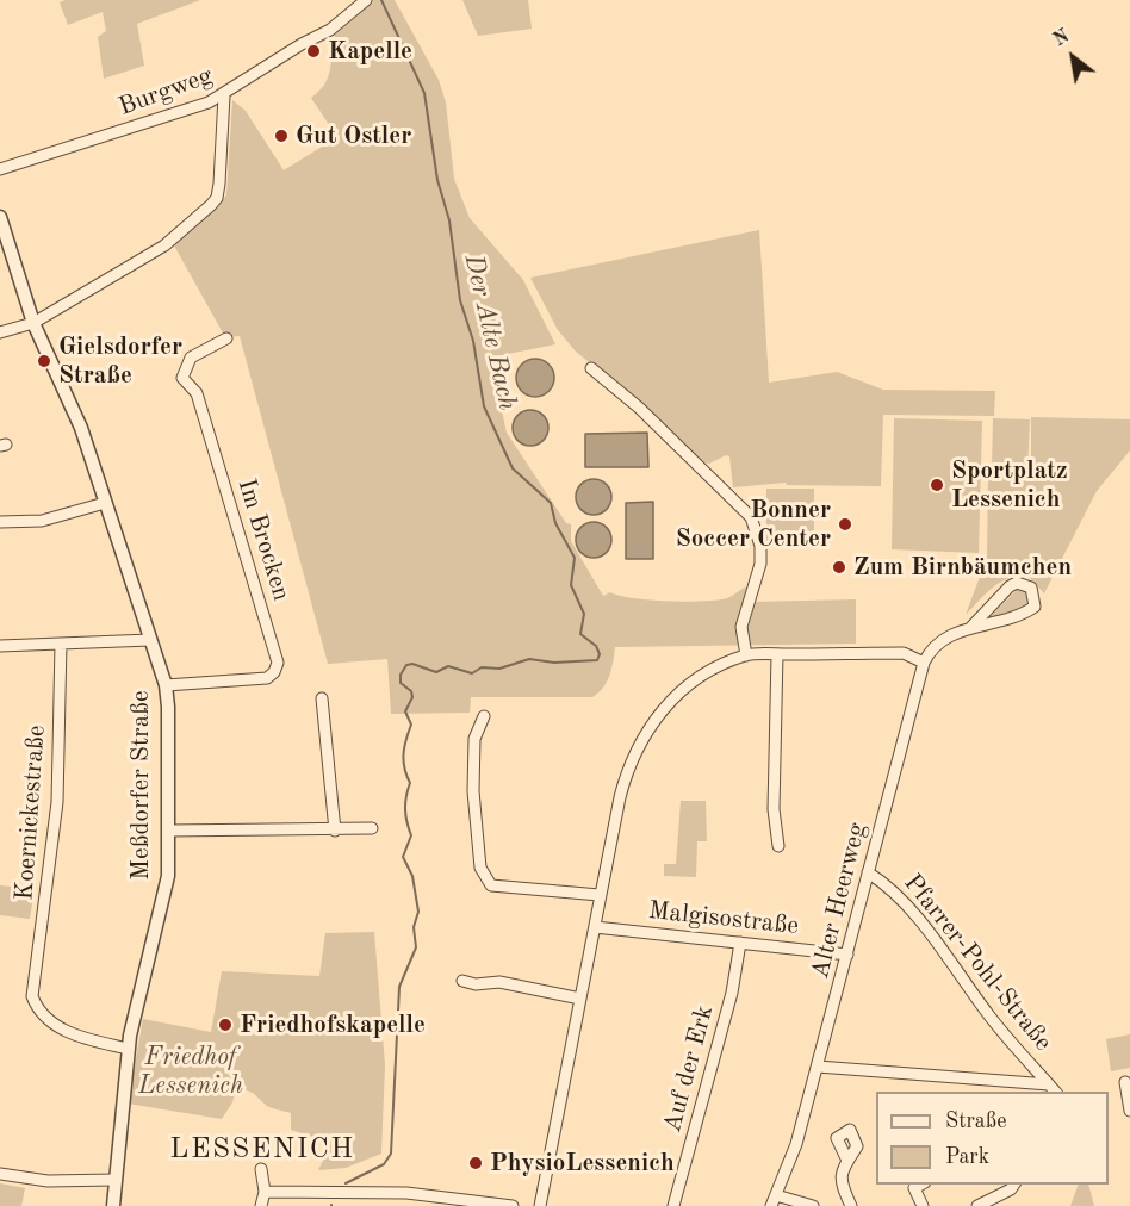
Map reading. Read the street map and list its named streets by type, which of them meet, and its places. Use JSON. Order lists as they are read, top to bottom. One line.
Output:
{"streets":{"street":["Burgweg","Im Brocken","Meßdorfer Straße","Koernickestraße","Alter Heerweg","Malgisostraße","Pfarrer-Pohl-Straße","Auf der Erk"]},"crossings":[["Im Brocken","Meßdorfer Straße"],["Alter Heerweg","Malgisostraße"],["Alter Heerweg","Pfarrer-Pohl-Straße"],["Malgisostraße","Auf der Erk"]],"districts":["LESSENICH"],"water":["Der Alte Bach"],"parks":["Friedhof Lessenich"],"places":["Kapelle","Gut Ostler","Gielsdorfer Straße","Sportplatz Lessenich","Bonner Soccer Center","Zum Birnbäumchen","Friedhofskapelle","PhysioLessenich"],"legend":["Straße","Park"],"north":"top left"}
